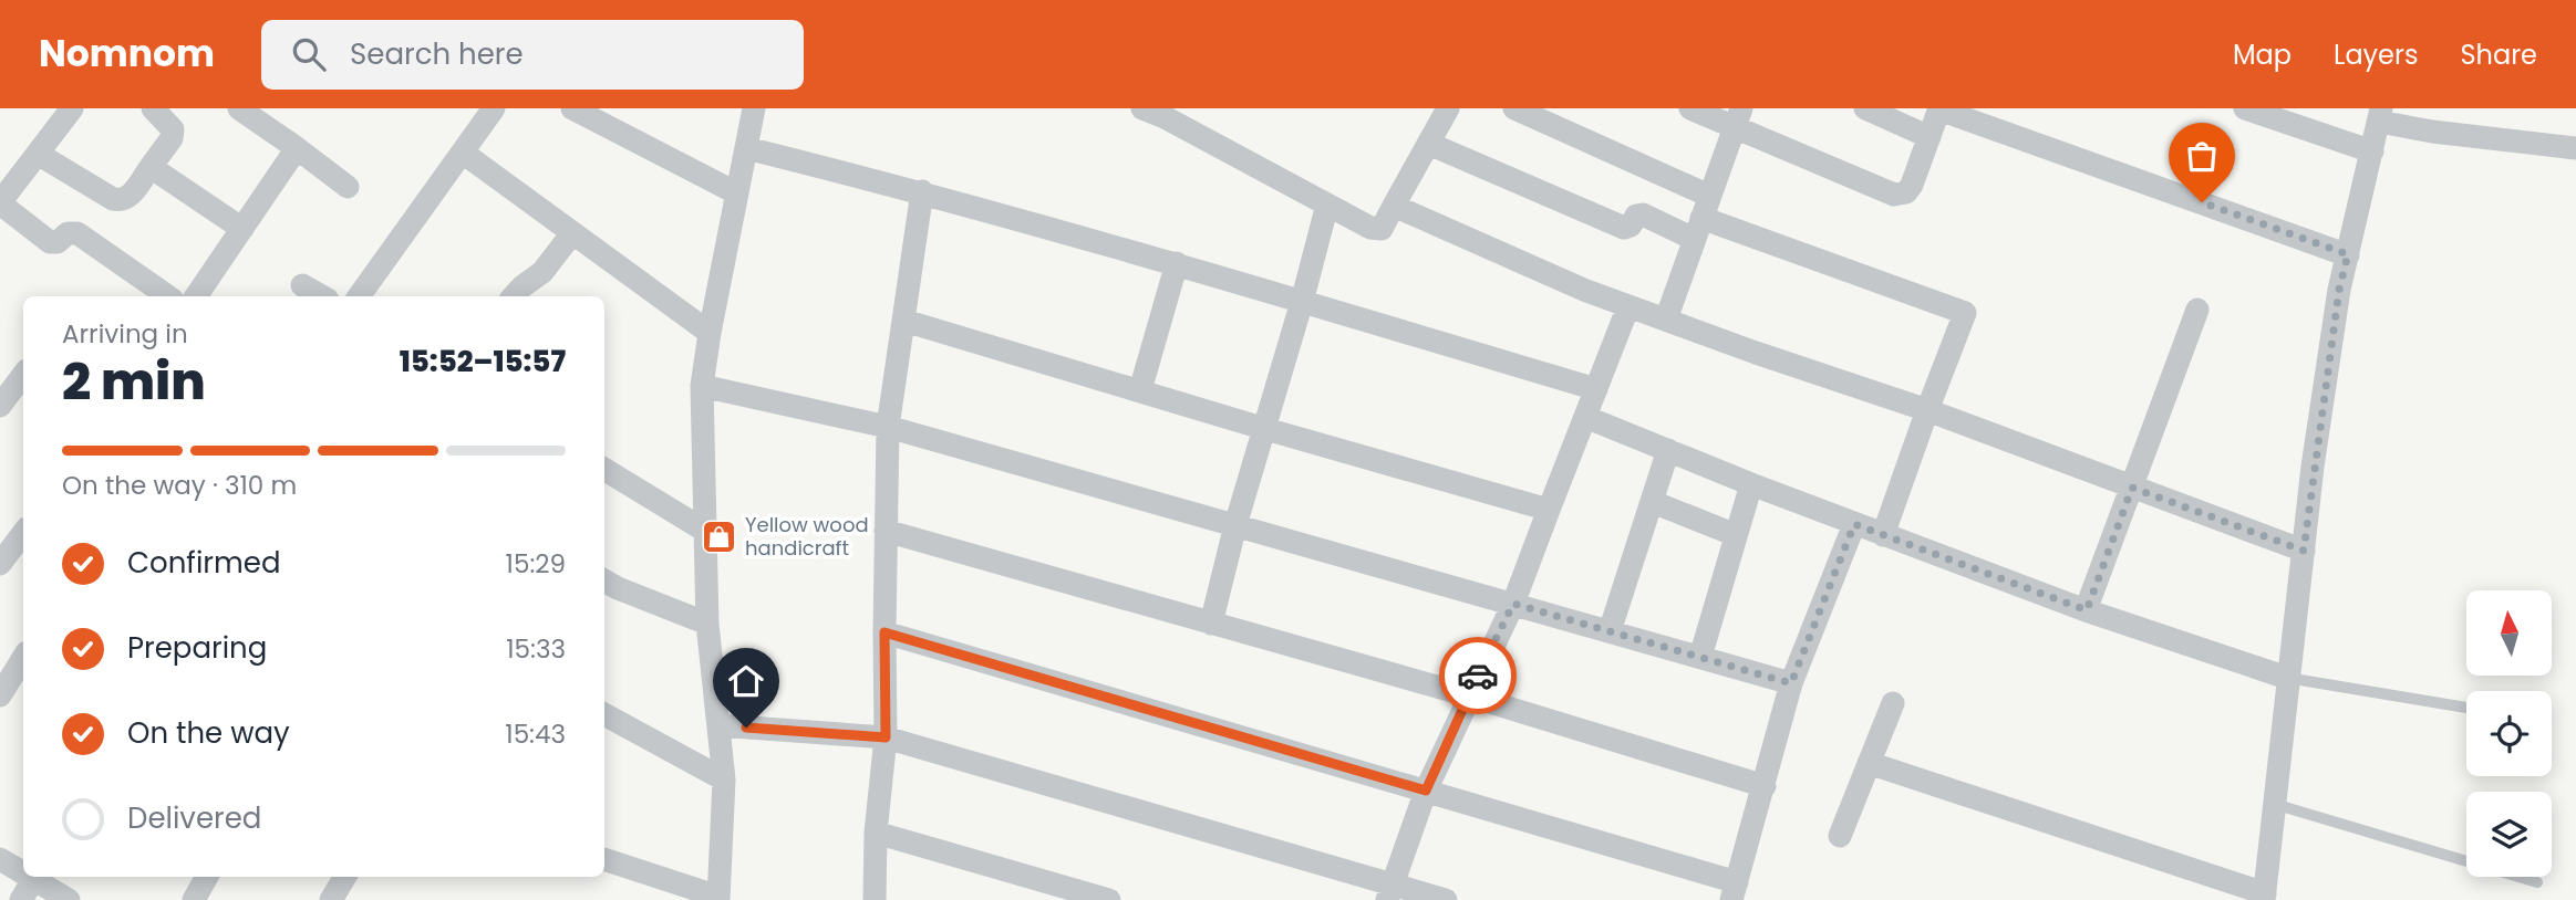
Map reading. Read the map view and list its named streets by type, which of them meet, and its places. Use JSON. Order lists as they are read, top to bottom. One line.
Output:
{"places":{"shop":["Yellow wood handicraft"]},"north":"top","page":{"header":"Nomnom","search":"Search here","nav":["Map","Layers","Share"],"heading":["2 min","Arriving in","15:52–15:57"],"bar":"On the way · 310 m","list":[["Confirmed","15:29"],["Preparing","15:33"],["On the way","15:43"],"Delivered"]}}
